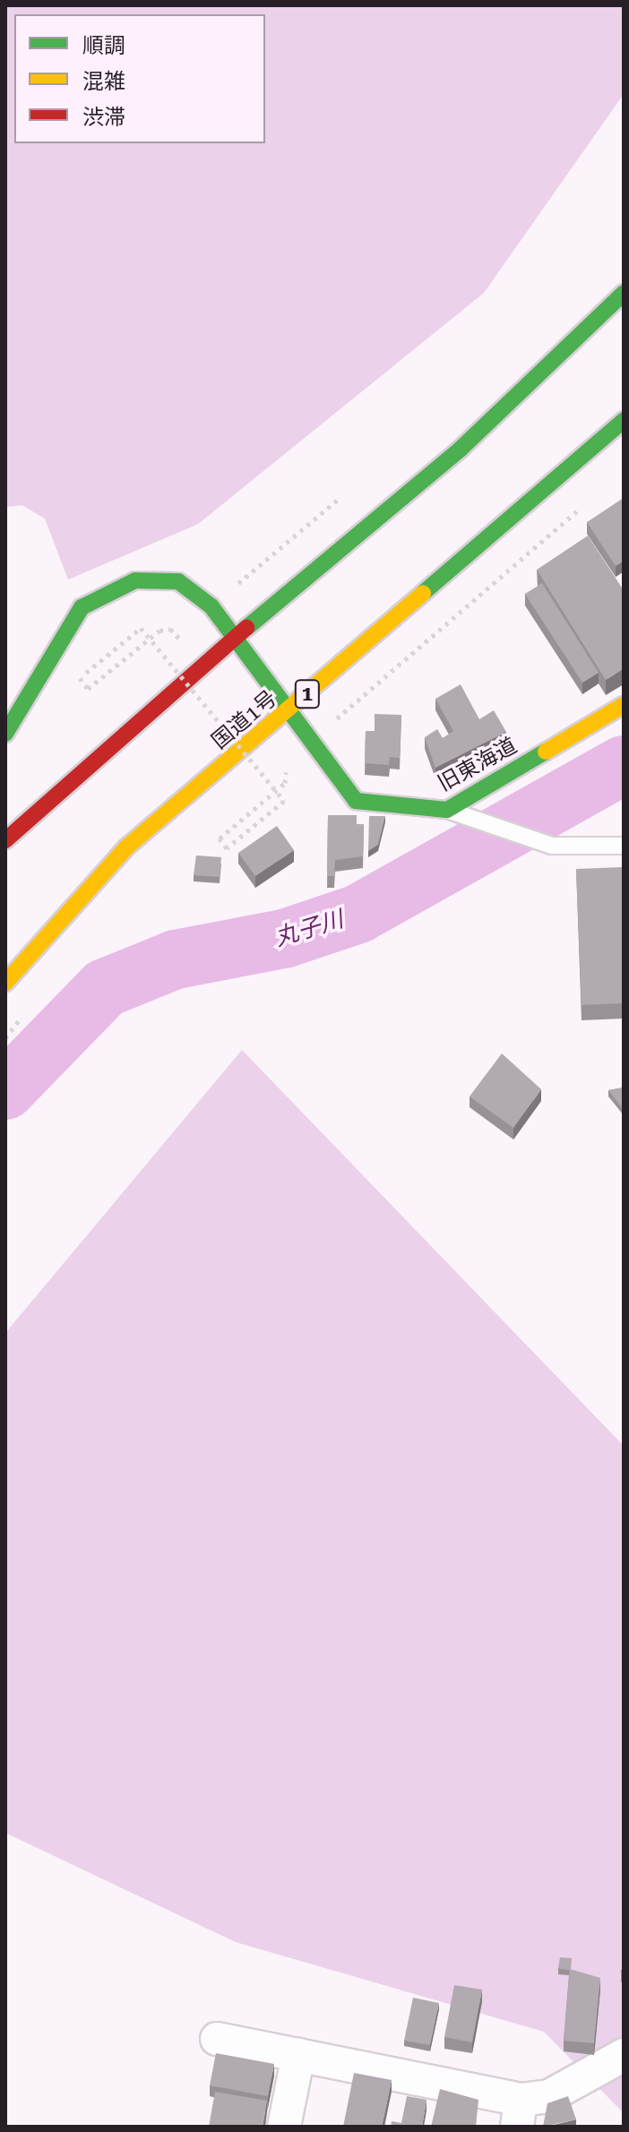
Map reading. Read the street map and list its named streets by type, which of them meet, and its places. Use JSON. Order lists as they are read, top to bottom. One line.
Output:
{"streets":{"main road":["1","国道1号","旧東海道"]},"crossings":[["国道1号","旧東海道"]],"water":["丸子川"],"legend":["順調","混雑","渋滞"]}
